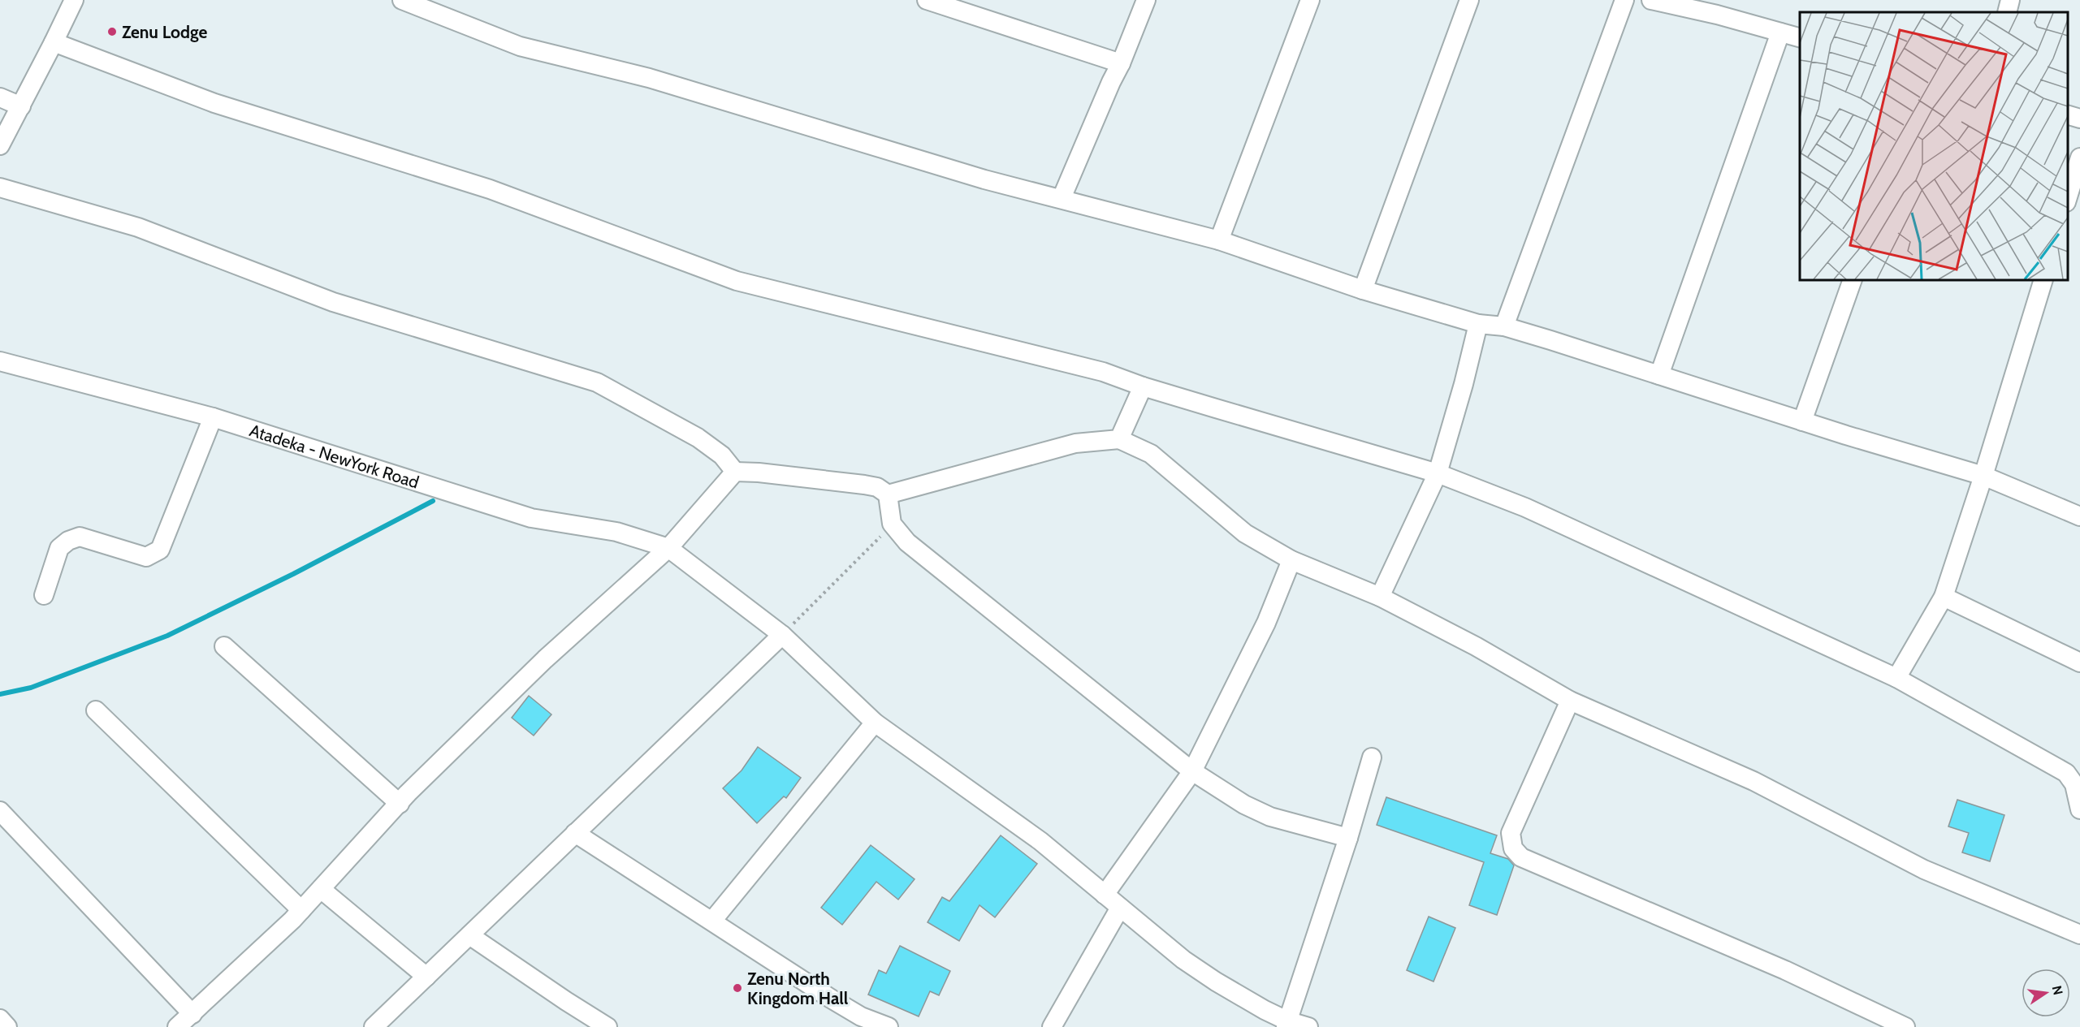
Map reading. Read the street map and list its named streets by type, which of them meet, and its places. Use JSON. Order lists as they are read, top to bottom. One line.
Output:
{"streets":{"street":["Atadeka - NewYork Road"]},"places":["Zenu Lodge","Zenu North Kingdom Hall"],"north":"right"}
